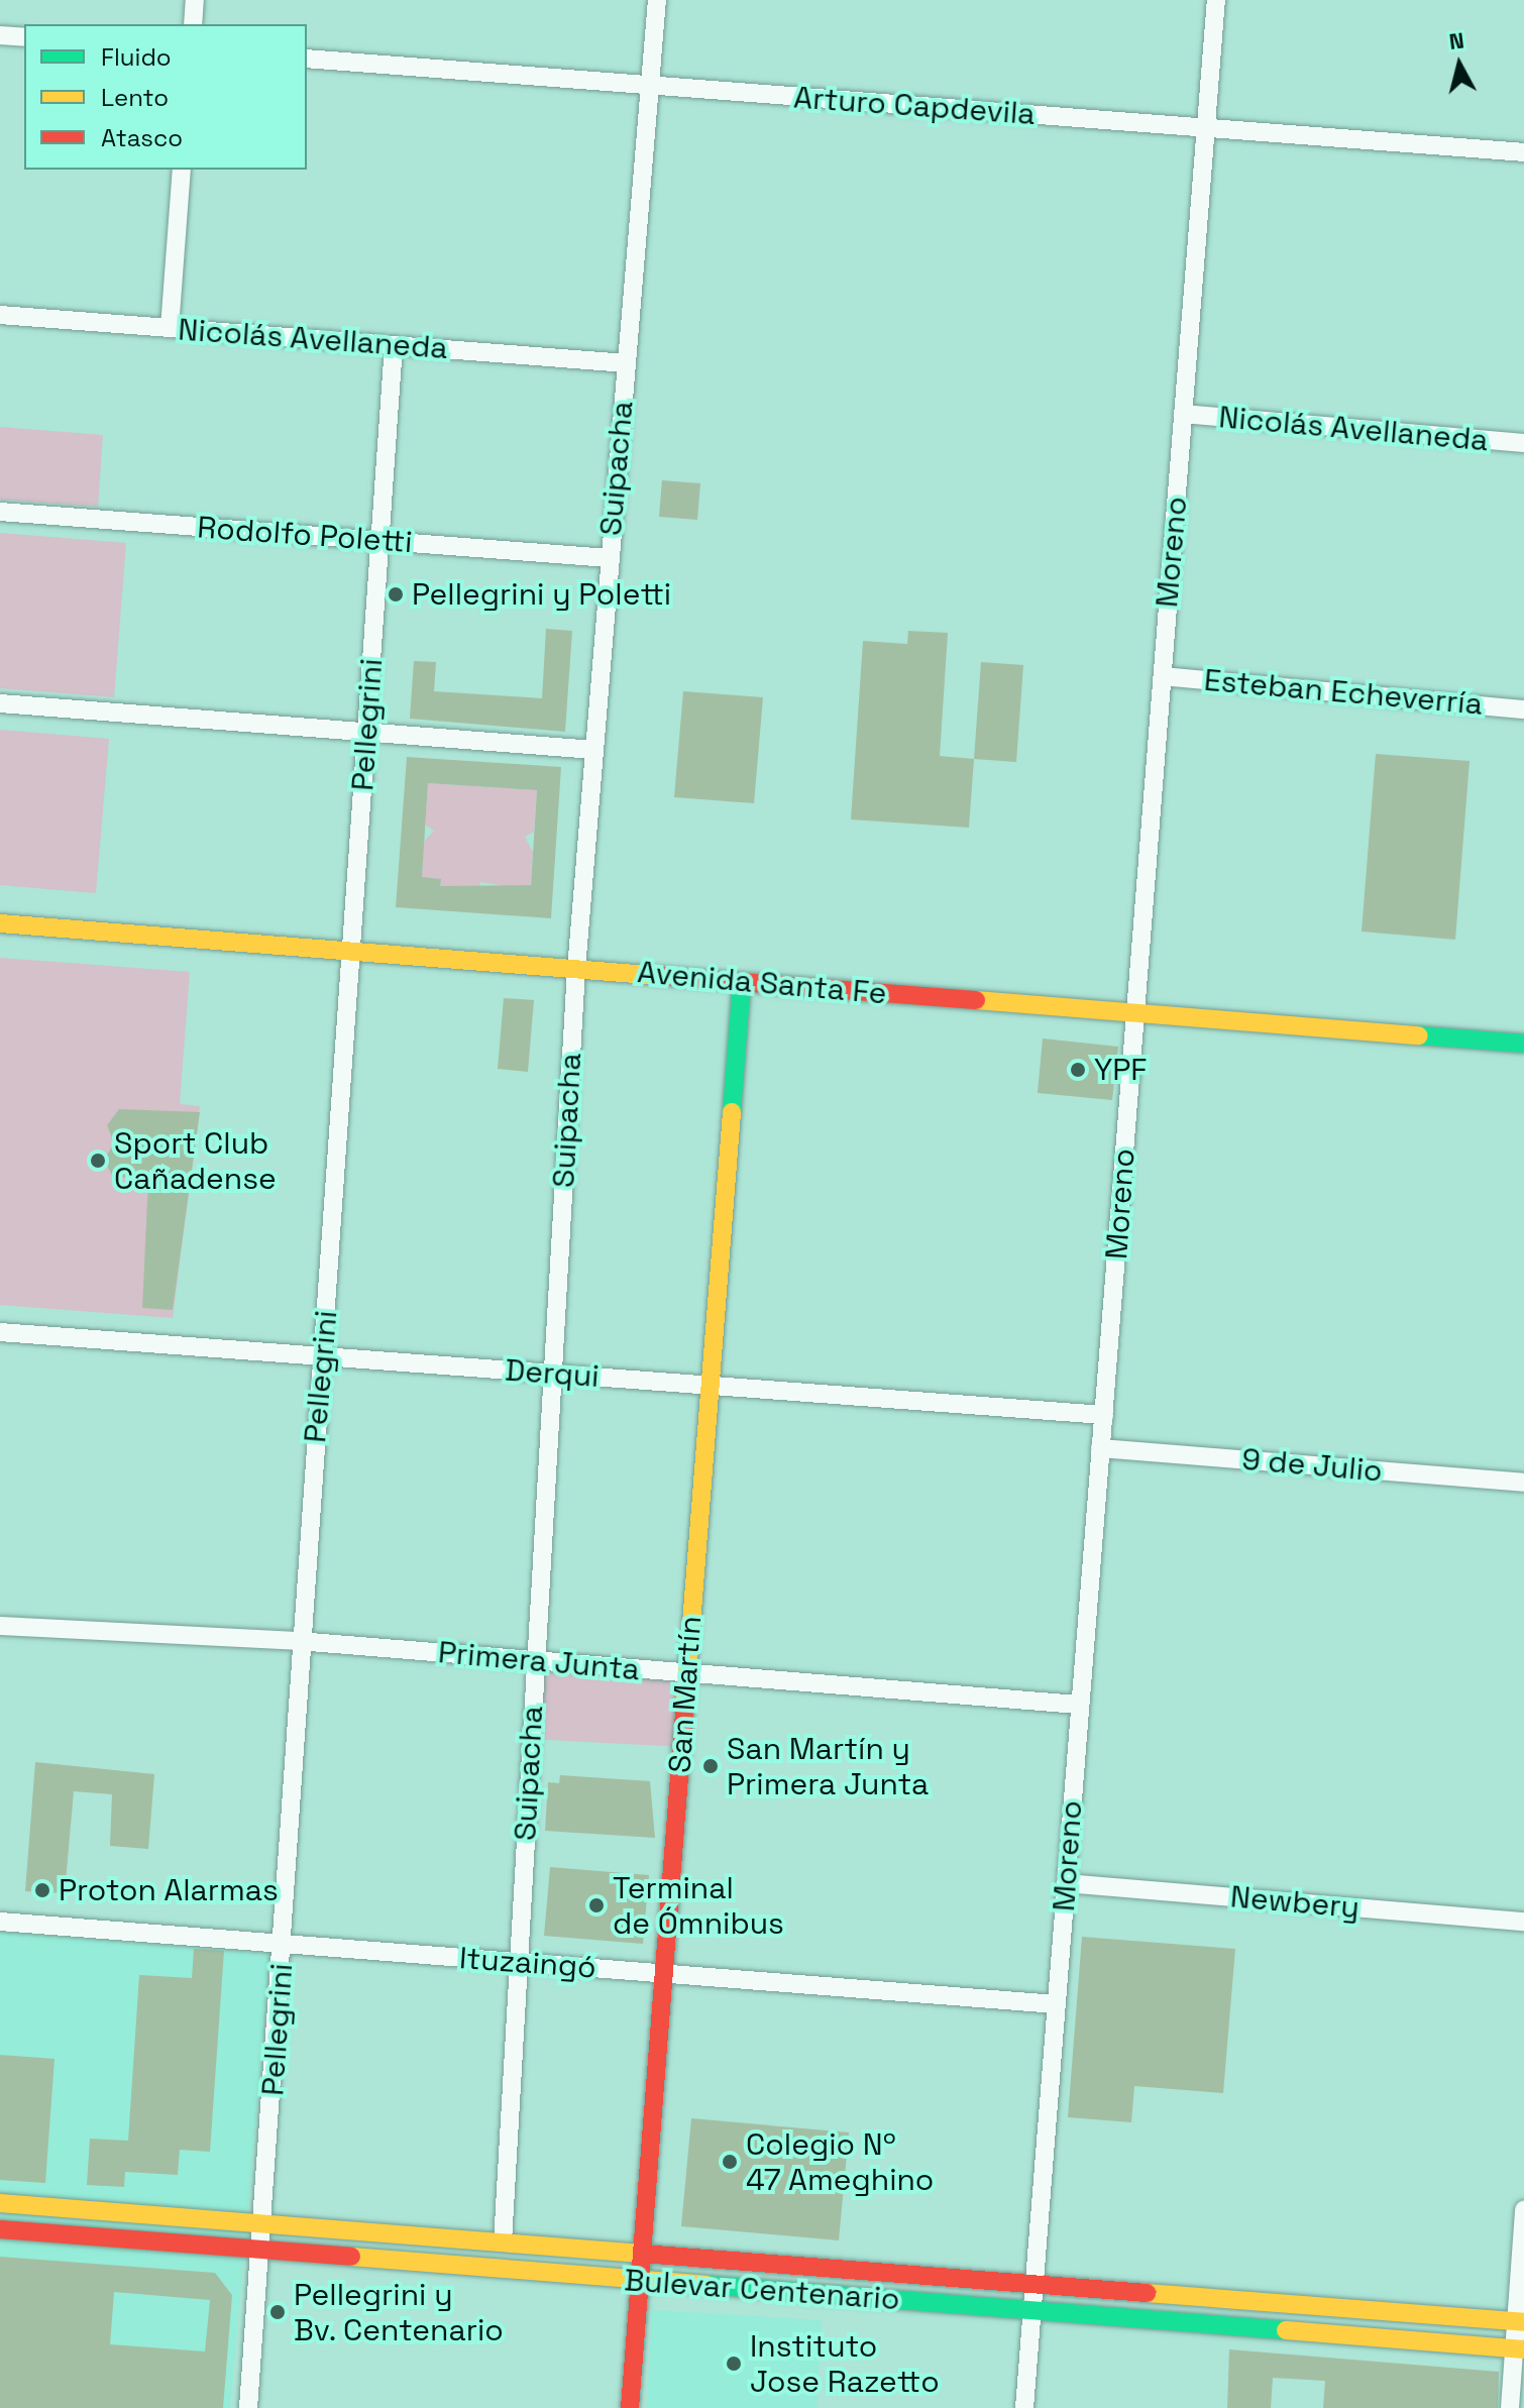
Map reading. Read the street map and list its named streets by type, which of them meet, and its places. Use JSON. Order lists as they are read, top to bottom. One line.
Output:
{"streets":{"main road":["Avenida Santa Fe","San Martín","Bulevar Centenario"],"street":["Arturo Capdevila","Nicolás Avellaneda","Suipacha","Rodolfo Poletti","Moreno","Esteban Echeverría","Pellegrini","Derqui","9 de Julio","Primera Junta","Newbery","Ituzaingó"]},"crossings":[["Arturo Capdevila","Suipacha"],["Arturo Capdevila","Moreno"],["Nicolás Avellaneda","Suipacha"],["Nicolás Avellaneda","Moreno"],["Nicolás Avellaneda","Pellegrini"],["Suipacha","Rodolfo Poletti"],["Suipacha","Avenida Santa Fe"],["Suipacha","Derqui"],["Suipacha","Primera Junta"],["Suipacha","Ituzaingó"],["Suipacha","Bulevar Centenario"],["Rodolfo Poletti","Pellegrini"],["Moreno","Esteban Echeverría"],["Moreno","Avenida Santa Fe"],["Moreno","Derqui"],["Moreno","9 de Julio"],["Moreno","Primera Junta"],["Moreno","Newbery"],["Moreno","Ituzaingó"],["Moreno","Bulevar Centenario"],["Pellegrini","Avenida Santa Fe"],["Pellegrini","Derqui"],["Pellegrini","Primera Junta"],["Pellegrini","Ituzaingó"],["Pellegrini","Bulevar Centenario"],["Avenida Santa Fe","San Martín"],["Derqui","San Martín"],["Primera Junta","San Martín"],["San Martín","Ituzaingó"],["San Martín","Bulevar Centenario"]],"places":["Pellegrini y Poletti","YPF","Sport Club Cañadense","San Martín y Primera Junta","Proton Alarmas","Terminal de Ómnibus","Colegio Nº 47 Ameghino","Pellegrini y Bv. Centenario","Instituto Jose Razetto"],"legend":["Fluido","Lento","Atasco"],"north":"top"}
